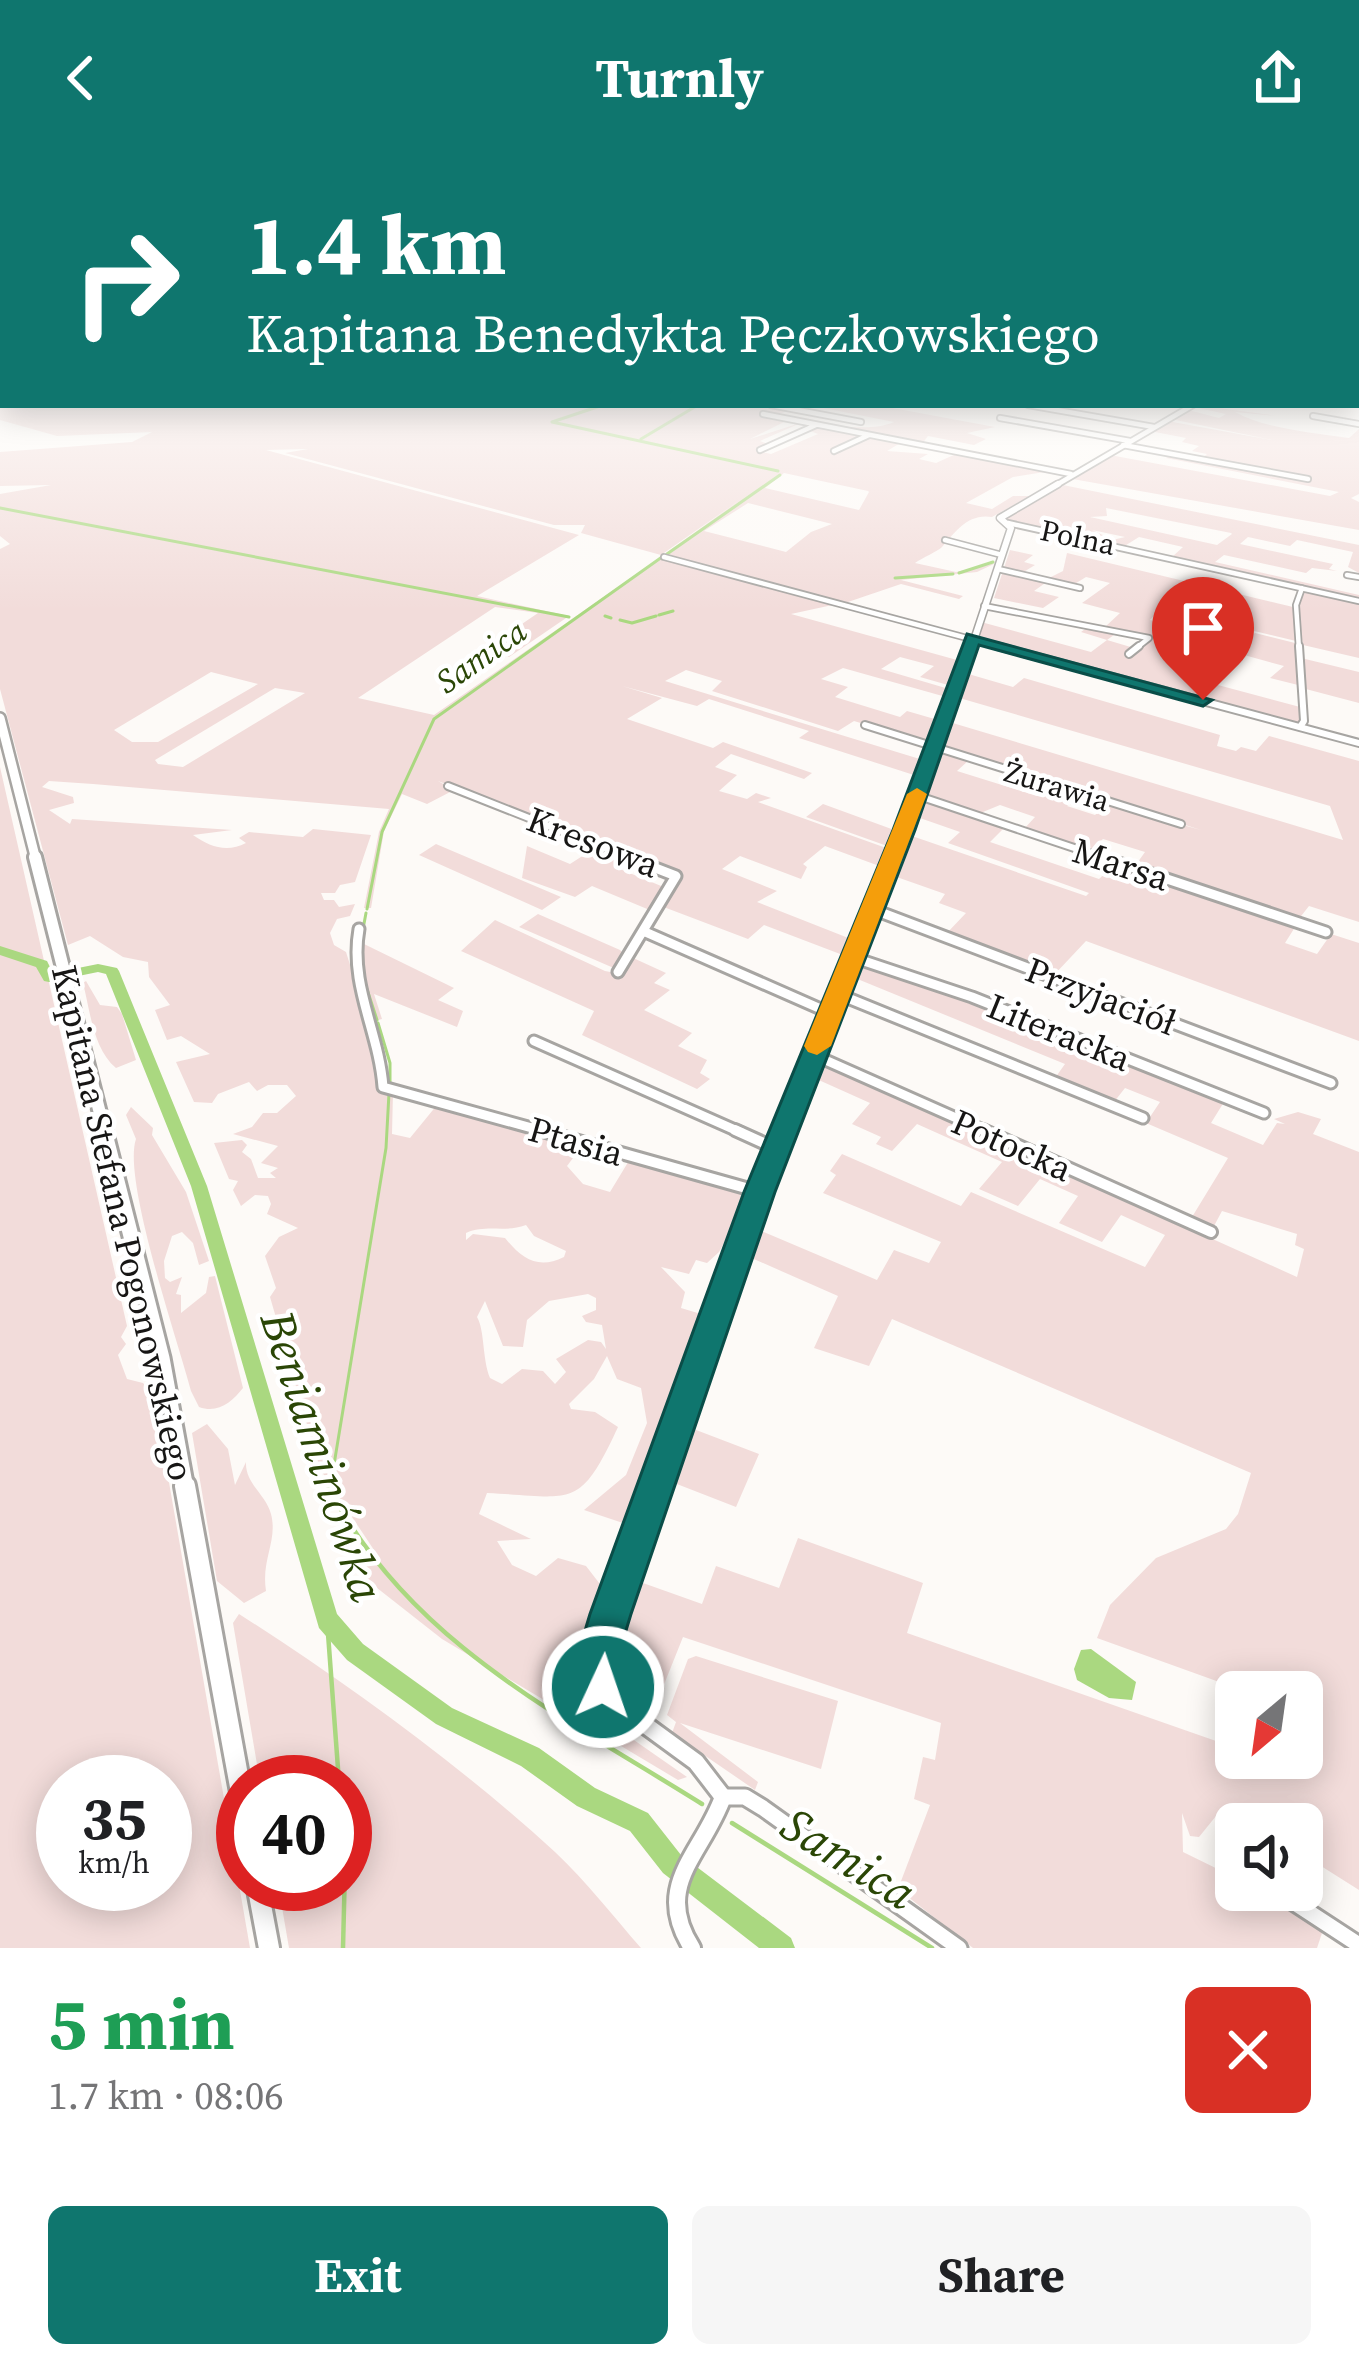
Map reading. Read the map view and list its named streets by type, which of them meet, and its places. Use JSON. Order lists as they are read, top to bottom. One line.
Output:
{"streets":{"main road":["Kapitana Stefana Pogonowskiego"],"street":["Polna","Żurawia","Kresowa","Marsa","Przyjaciół","Literacka","Ptasia","Potocka"]},"water":["Samica","Beniaminówka"],"north":"bottom left","page":{"header":"Turnly","turn":["1.4 km","Kapitana Benedykta Pęczkowskiego"],"speed":"35 km/h","limit":"40","heading":["5 min","1.7 km · 08:06"],"buttons":["Exit","Share"]}}
